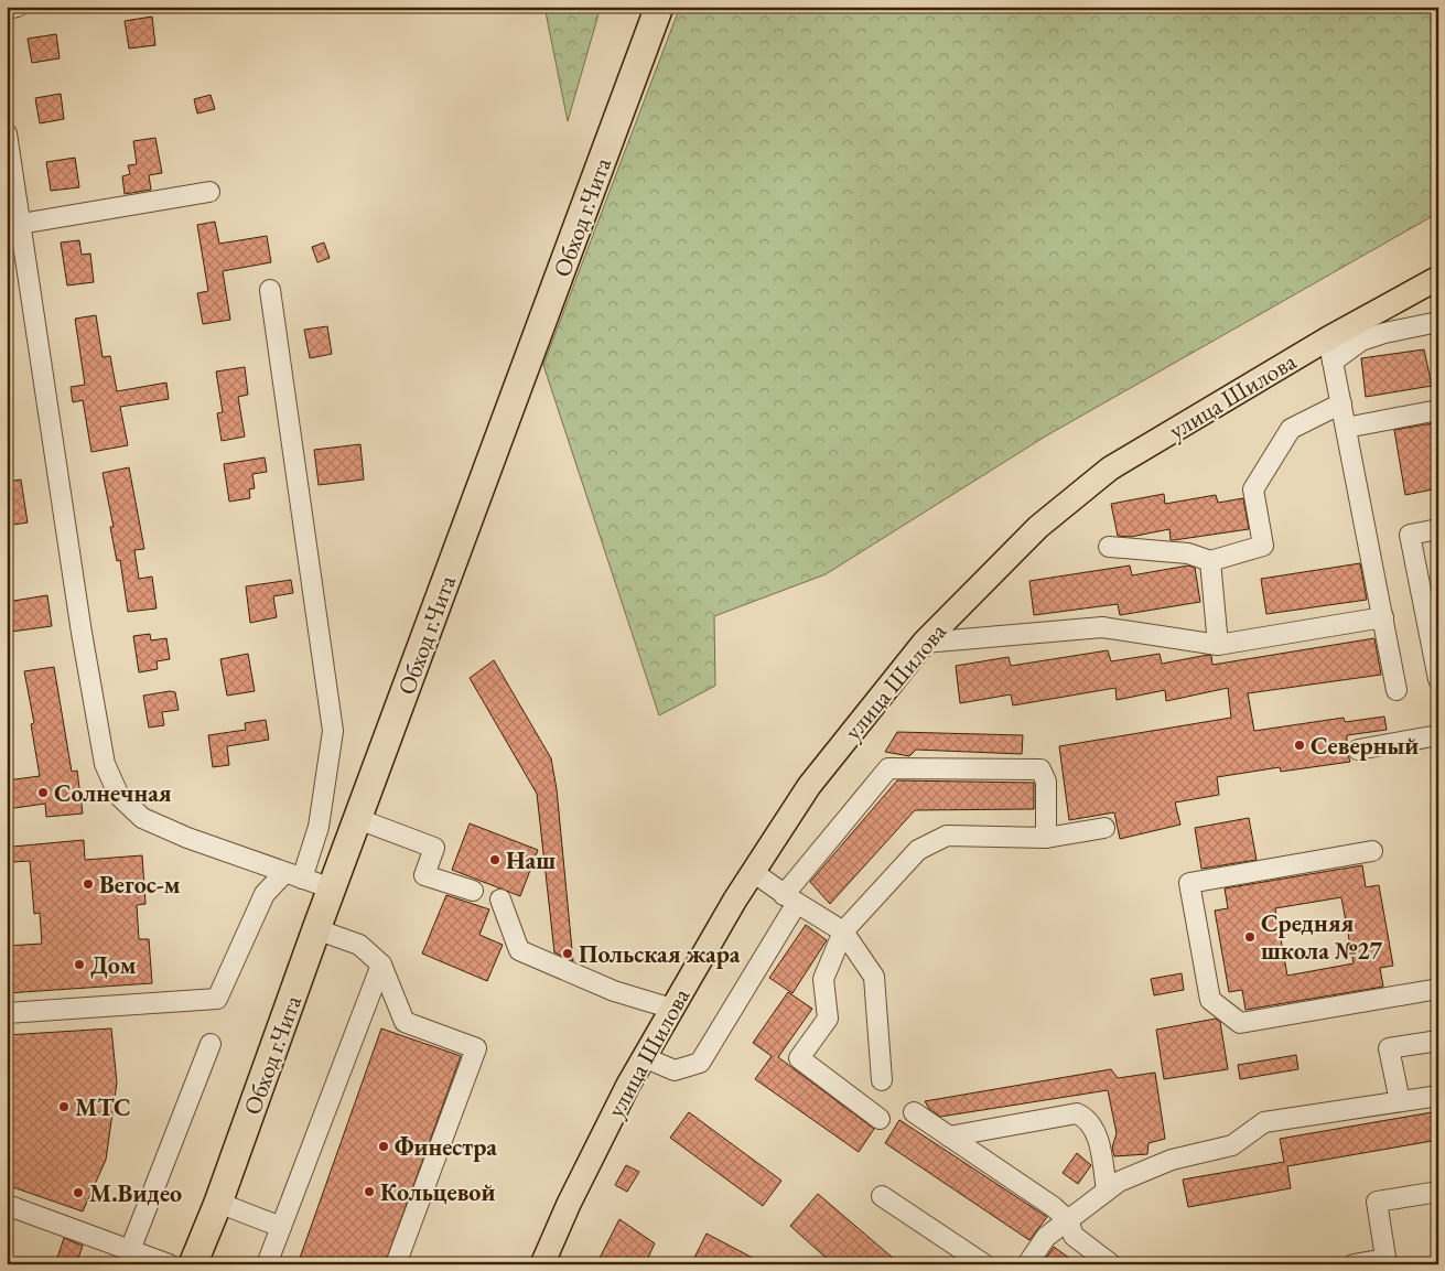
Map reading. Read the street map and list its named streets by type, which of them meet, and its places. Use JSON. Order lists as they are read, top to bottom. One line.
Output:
{"streets":{"highway":["Обход г.Чита"],"main road":["улица Шилова"]},"places":["Северный","Солнечная","Наш","Вегос-м","Средняя школа №27","Польская жара","Дом","МТС","Финестра","Кольцевой","М.Видео"]}
